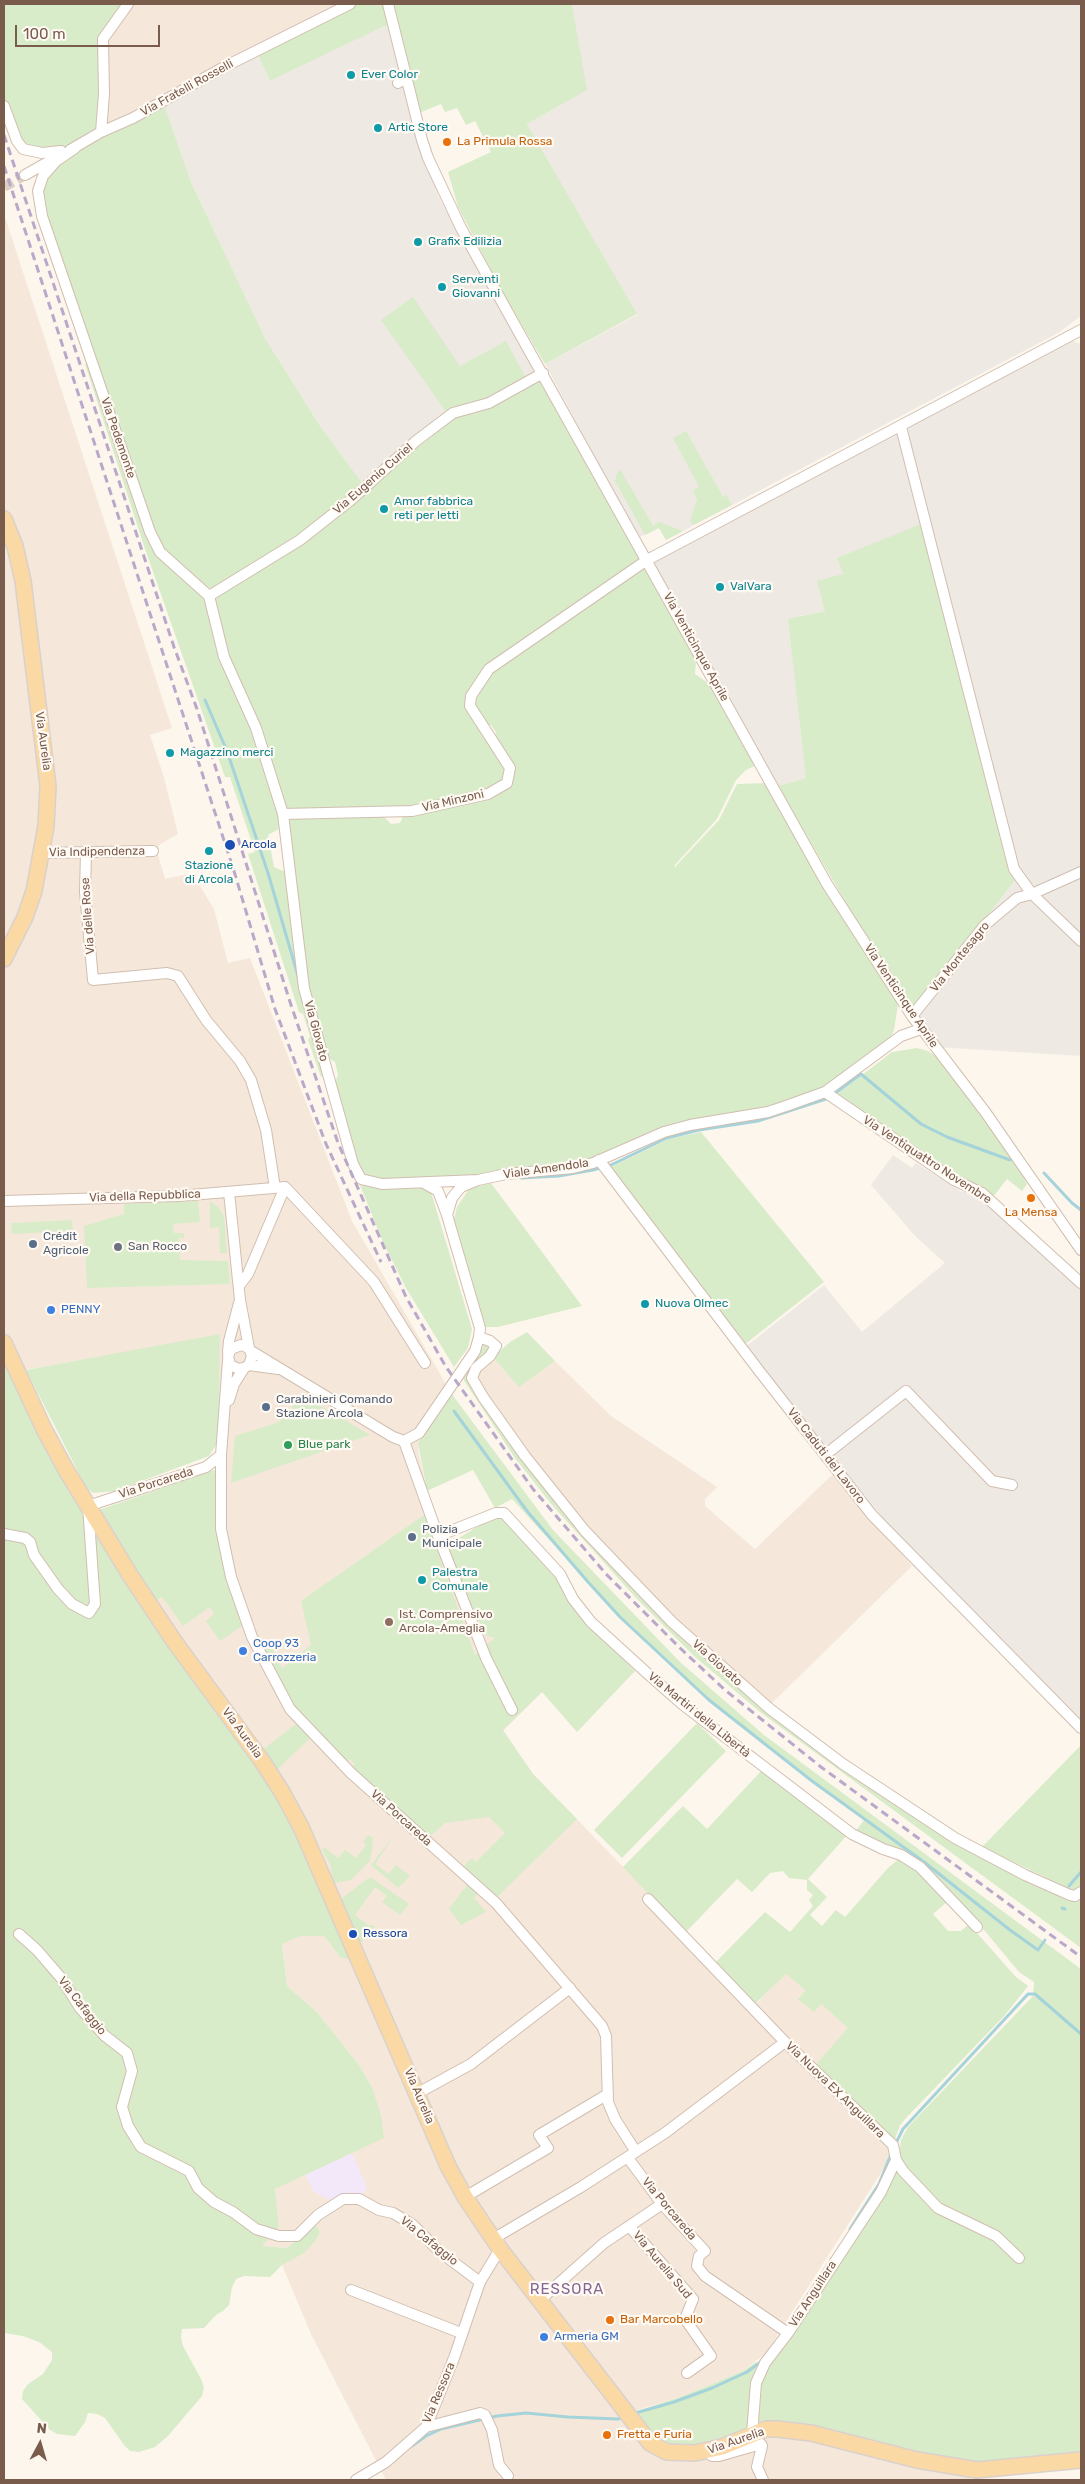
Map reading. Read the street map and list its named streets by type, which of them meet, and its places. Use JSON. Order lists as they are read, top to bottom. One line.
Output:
{"streets":{"main road":["Via Aurelia"],"street":["Via Fratelli Rosselli","Via Pedemonte","Via Eugenio Curiel","Via Venticinque Aprile","Via Minzoni","Via Indipendenza","Via delle Rose","Via Montesagro","Via Giovato","Via Ventiquattro Novembre","Viale Amendola","Via della Repubblica","Via Caduti del Lavoro","Via Porcareda","Via Martiri della Libertà","Via Cafaggio","Via Nuova EX Anguillara","Via Aurelia Sud","Via Anguillara","Via Ressora"]},"crossings":[["Via Fratelli Rosselli","Via Pedemonte"],["Via Pedemonte","Via Eugenio Curiel"],["Via Eugenio Curiel","Via Venticinque Aprile"],["Via Venticinque Aprile","Via Minzoni"],["Via Venticinque Aprile","Via Montesagro"],["Via Venticinque Aprile","Viale Amendola"],["Via Aurelia","Via Indipendenza"],["Via Aurelia","Via Porcareda"],["Via Aurelia","Via Aurelia Sud"],["Via Aurelia","Via Anguillara"],["Via Aurelia","Via Ressora"],["Via Minzoni","Via Giovato"],["Via Indipendenza","Via delle Rose"],["Via delle Rose","Via della Repubblica"],["Via Giovato","Viale Amendola"],["Via Ventiquattro Novembre","Viale Amendola"],["Viale Amendola","Via Caduti del Lavoro"],["Via Porcareda","Via Aurelia Sud"],["Via Porcareda","Via Anguillara"],["Via Cafaggio","Via Ressora"],["Via Nuova EX Anguillara","Via Anguillara"]],"districts":["RESSORA"],"places":["Ever Color","Artic Store","La Primula Rossa","Grafix Edilizia","Serventi Giovanni","Amor fabbrica reti per letti","ValVara","Magazzino merci","Arcola","Stazione di Arcola","La Mensa","Crédit Agricole","San Rocco","Nuova Olmec","PENNY","Carabinieri Comando Stazione Arcola","Blue park","Polizia Municipale","Palestra Comunale","Ist. Comprensivo Arcola-Ameglia","Coop 93 Carrozzeria","Ressora","Bar Marcobello","Armeria GM","Fretta e Furia"],"scale_bar":"100 m","north":"top"}
